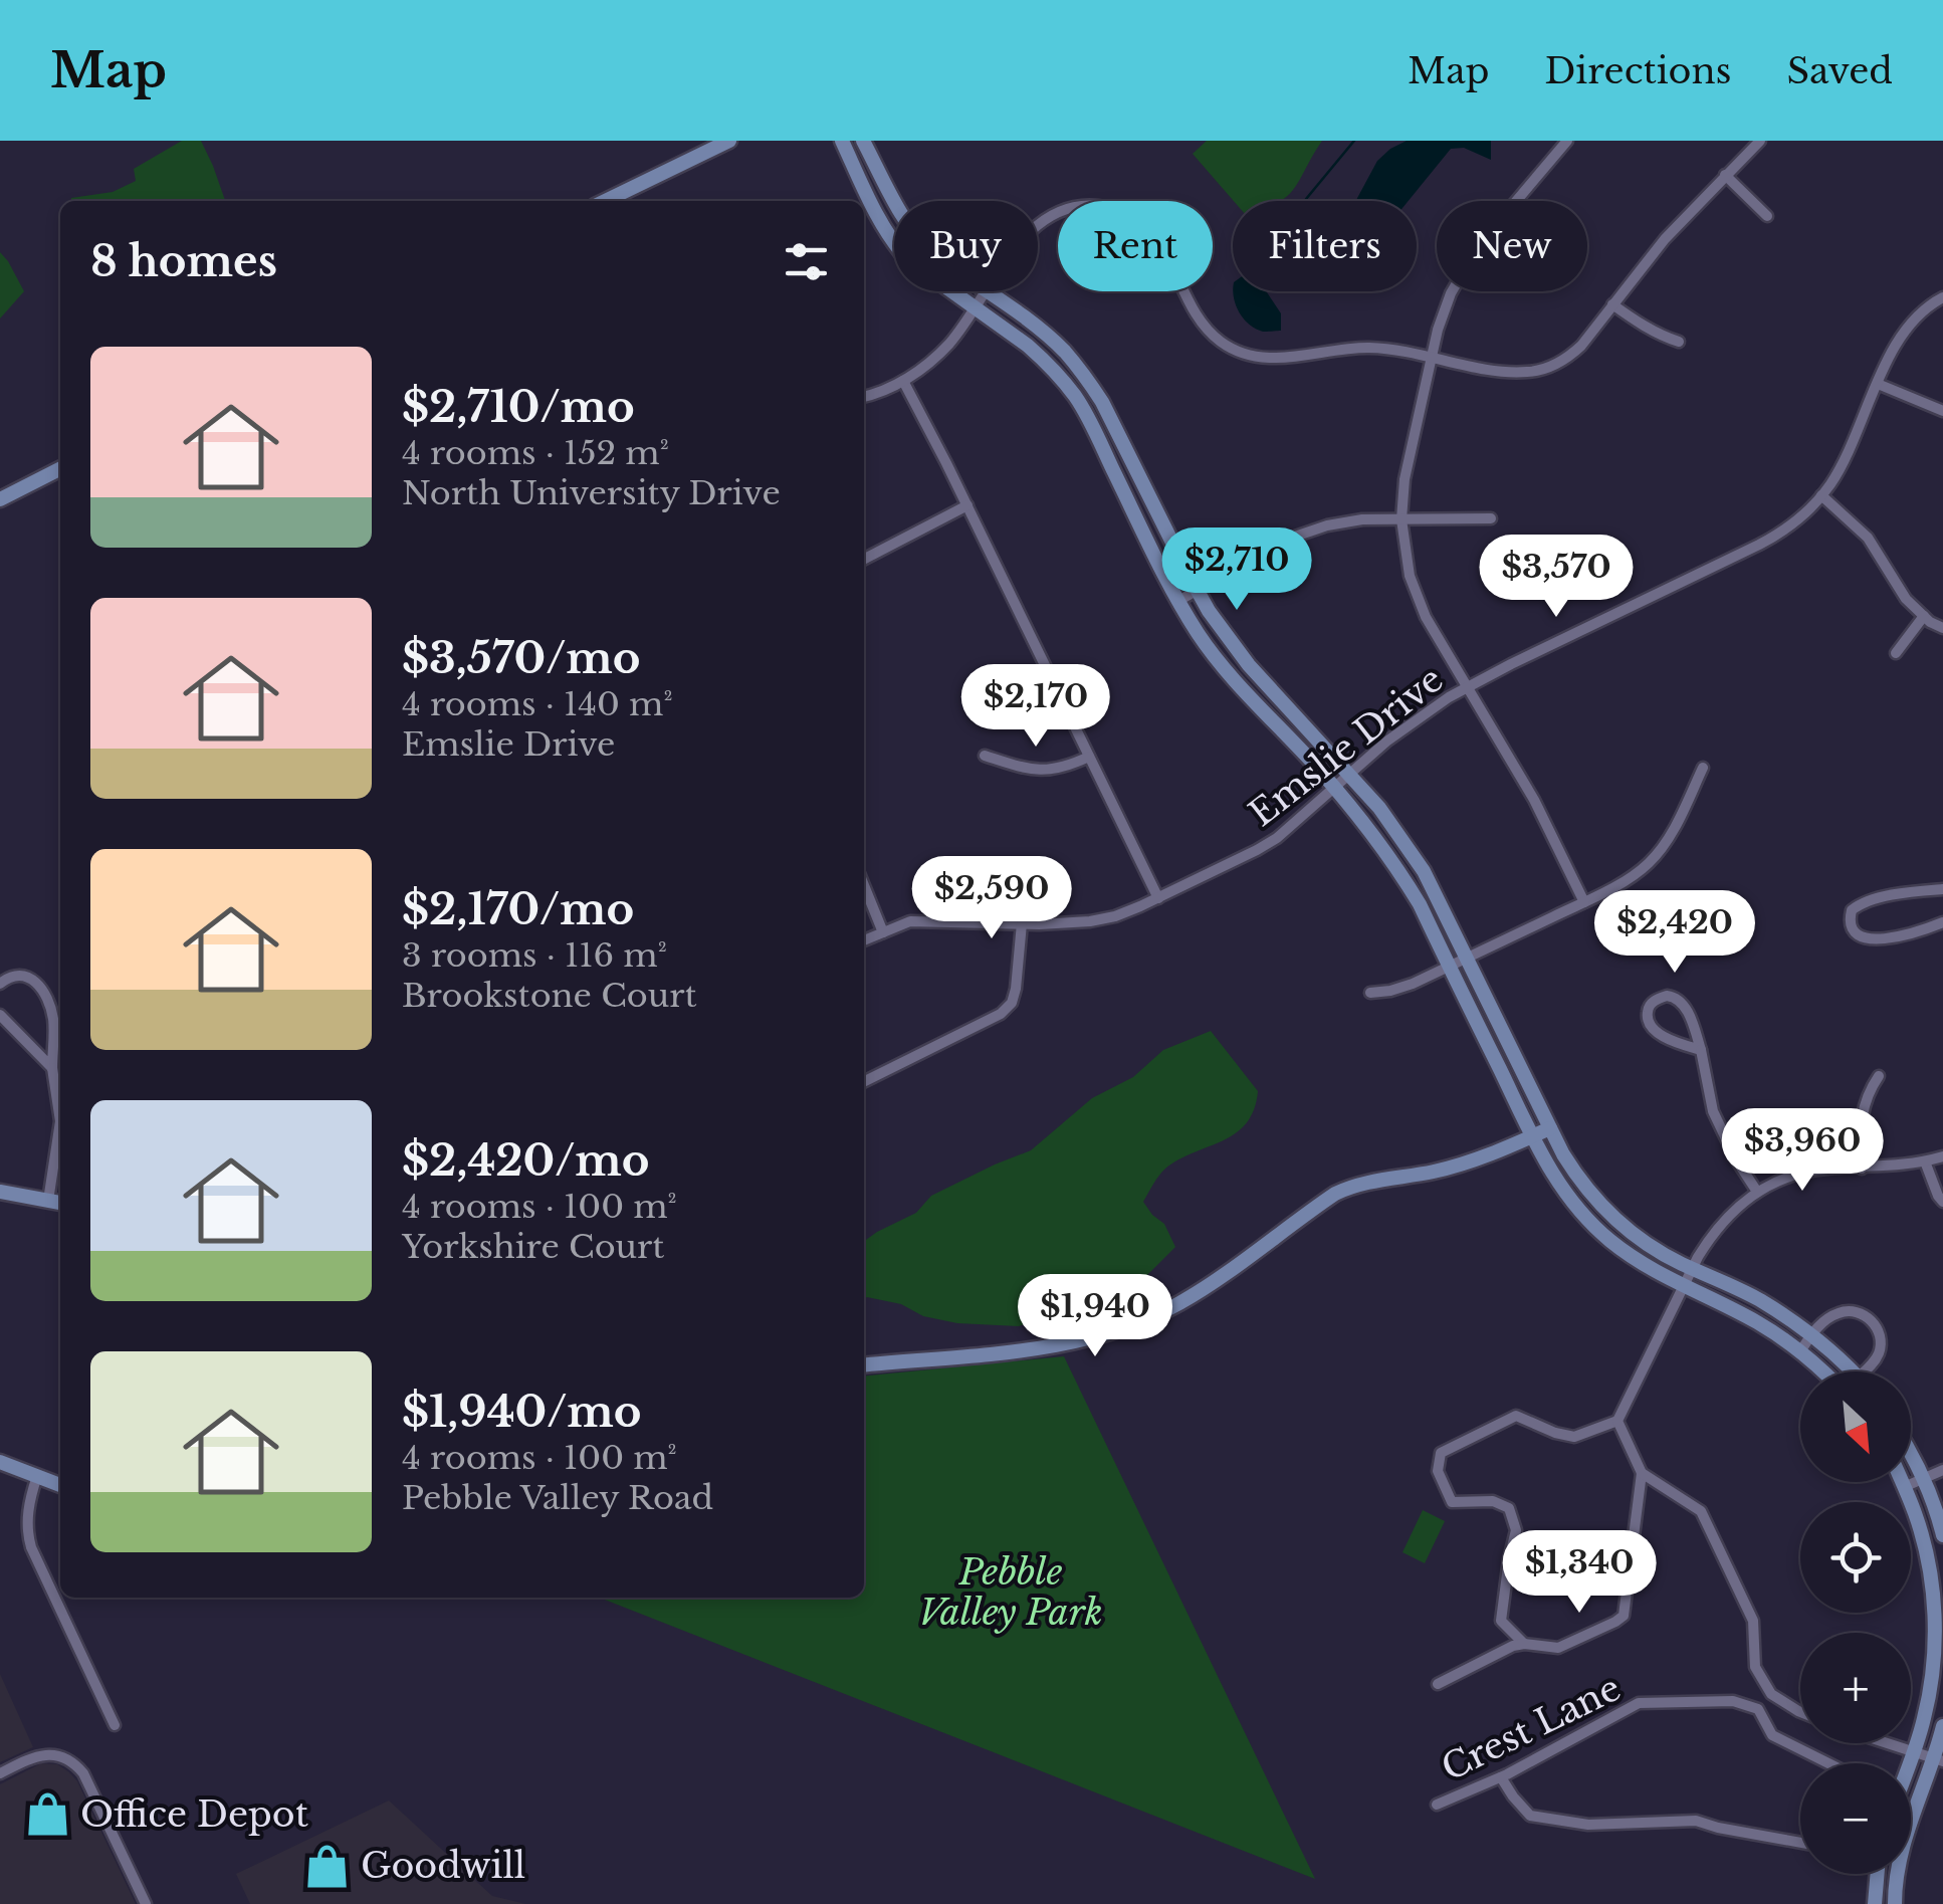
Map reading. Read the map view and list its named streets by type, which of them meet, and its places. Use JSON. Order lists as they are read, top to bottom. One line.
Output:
{"streets":{"street":["Emslie Drive","Crest Lane"]},"parks":["Pebble Valley Park"],"places":{"shop":["Office Depot","Goodwill"]},"north":"bottom right","page":{"header":"Map","nav":["Map","Directions","Saved"],"chip":["Buy","Rent","Filters","New"],"heading":"8 homes","list":[{"name":"$2,710/mo","note":"4 rooms · 152 m² · North University Drive"},{"name":"$3,570/mo","note":"4 rooms · 140 m² · Emslie Drive"},{"name":"$2,170/mo","note":"3 rooms · 116 m² · Brookstone Court"},{"name":"$2,420/mo","note":"4 rooms · 100 m² · Yorkshire Court"},{"name":"$1,940/mo","note":"4 rooms · 100 m² · Pebble Valley Road"}],"price":["$2,710","$3,570","$2,170","$2,590","$2,420","$3,960","$1,940","$1,340"],"map_buttons":["+","−"]}}
